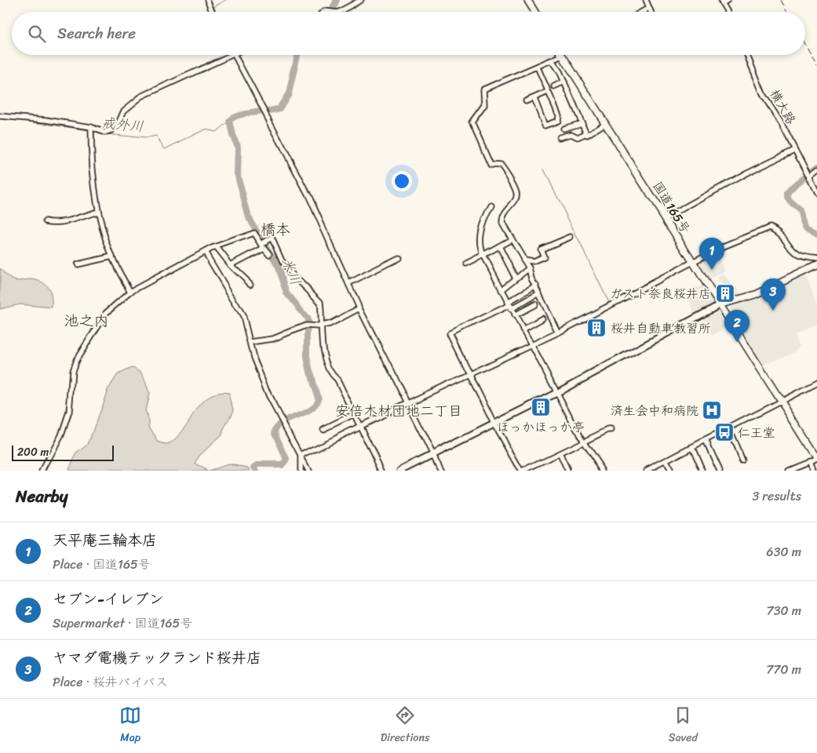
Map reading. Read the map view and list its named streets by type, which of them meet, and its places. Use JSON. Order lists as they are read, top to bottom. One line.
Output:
{"streets":{"highway":["国道165号"],"street":["横大路"]},"districts":["橋本","池之内","安倍木材団地二丁目"],"water":["戒外川","米川"],"places":{"building":["ガスト奈良桜井店","桜井自動車教習所","ほっかほっか亭"],"hospital":["済生会中和病院"],"bus stop":["仁王堂"]},"scale_bar":"200 m","page":{"search":"Search here","pins":["1","3","2"],"scale":"200 m","heading":["Nearby","3 results"],"list":[{"mark":"1","name":"天平庵三輪本店","note":"Place · 国道165号","value":"630 m"},{"mark":"2","name":"セブン-イレブン","note":"Supermarket · 国道165号","value":"730 m"},{"mark":"3","name":"ヤマダ電機テックランド桜井店","note":"Place · 桜井バイパス","value":"770 m"}],"nav":["Map","Directions","Saved"]}}
